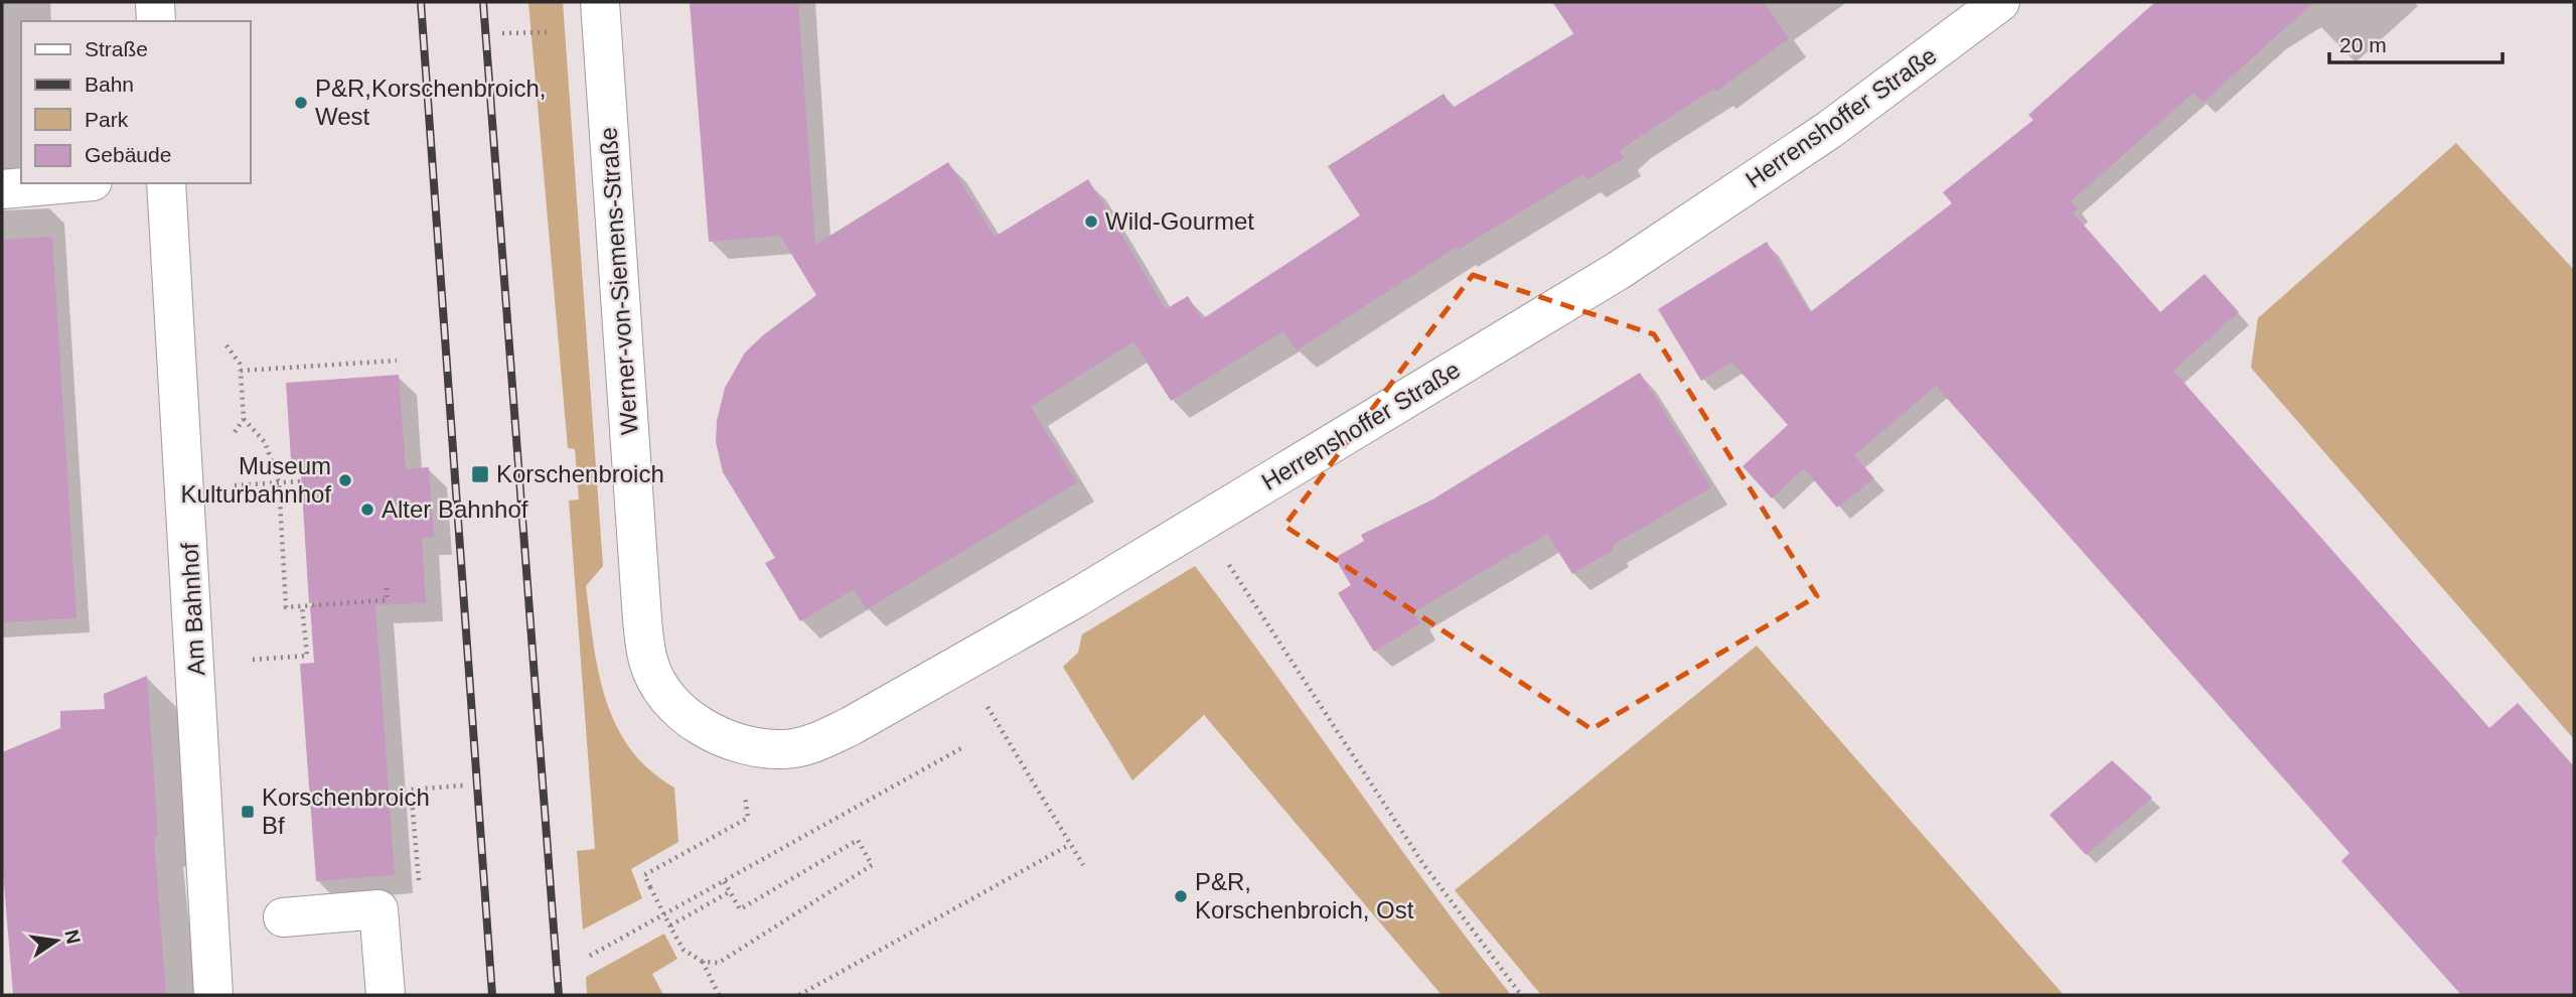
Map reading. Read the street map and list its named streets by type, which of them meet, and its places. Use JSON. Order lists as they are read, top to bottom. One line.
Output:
{"streets":{"street":["Herrenshoffer Straße","Werner-von-Siemens-Straße","Am Bahnhof"]},"crossings":[["Herrenshoffer Straße","Werner-von-Siemens-Straße"]],"places":{"other":["P&R,Korschenbroich, West","Wild-Gourmet","Museum Kulturbahnhof","Alter Bahnhof","P&R, Korschenbroich, Ost"],"transit":["Korschenbroich","Korschenbroich Bf"]},"legend":["Straße","Bahn","Park","Gebäude"],"scale_bar":"20 m","north":"right"}
